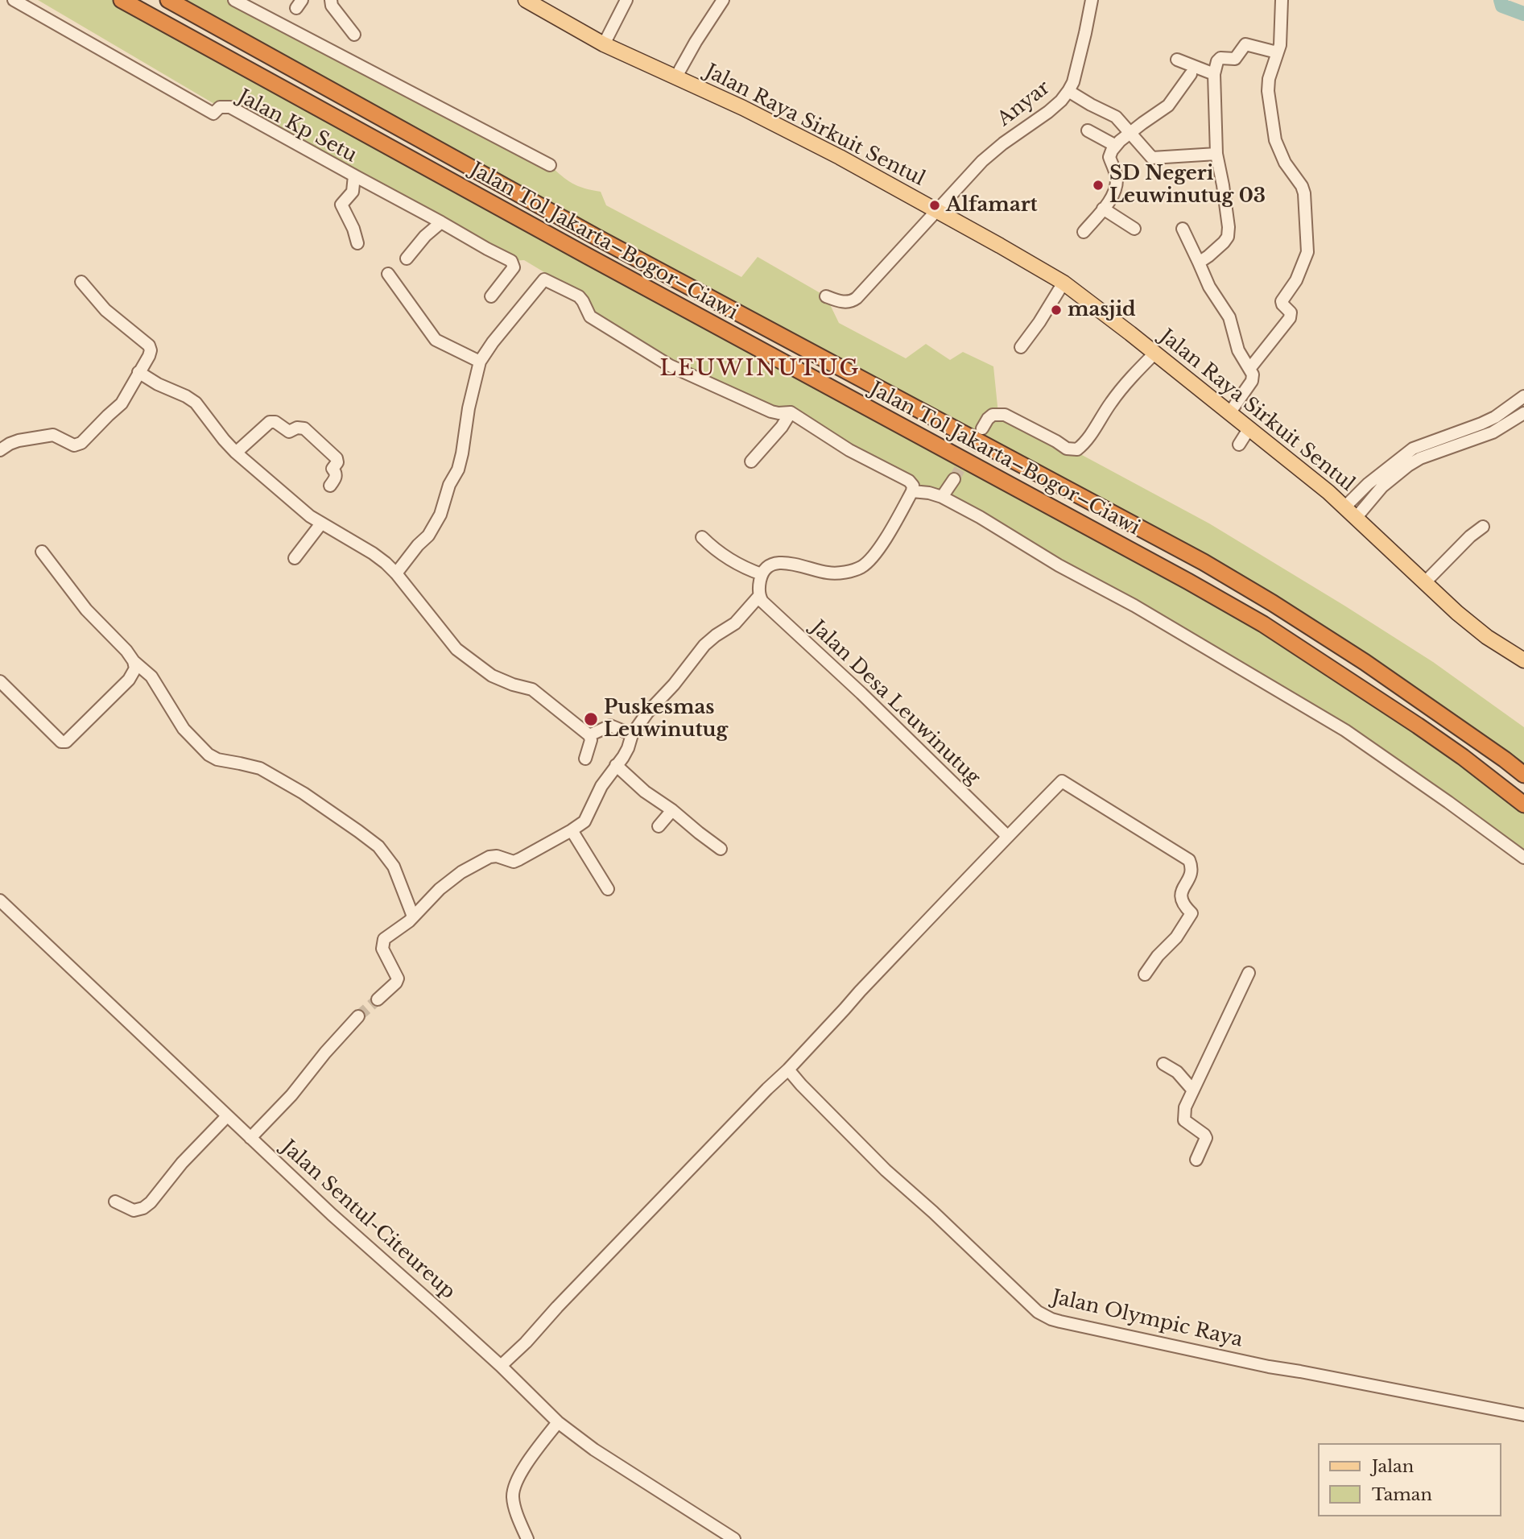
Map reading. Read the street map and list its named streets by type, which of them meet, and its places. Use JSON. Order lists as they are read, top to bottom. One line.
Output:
{"streets":{"highway":["Jalan Tol Jakarta–Bogor–Ciawi"],"main road":["Jalan Raya Sirkuit Sentul"],"street":["Anyar","Jalan Kp Setu","Jalan Desa Leuwinutug","Jalan Sentul-Citeureup","Jalan Olympic Raya"]},"crossings":[["Anyar","Jalan Raya Sirkuit Sentul"]],"districts":["LEUWINUTUG"],"places":["SD Negeri Leuwinutug 03","Alfamart","masjid","Puskesmas Leuwinutug"],"legend":["Jalan","Taman"]}
